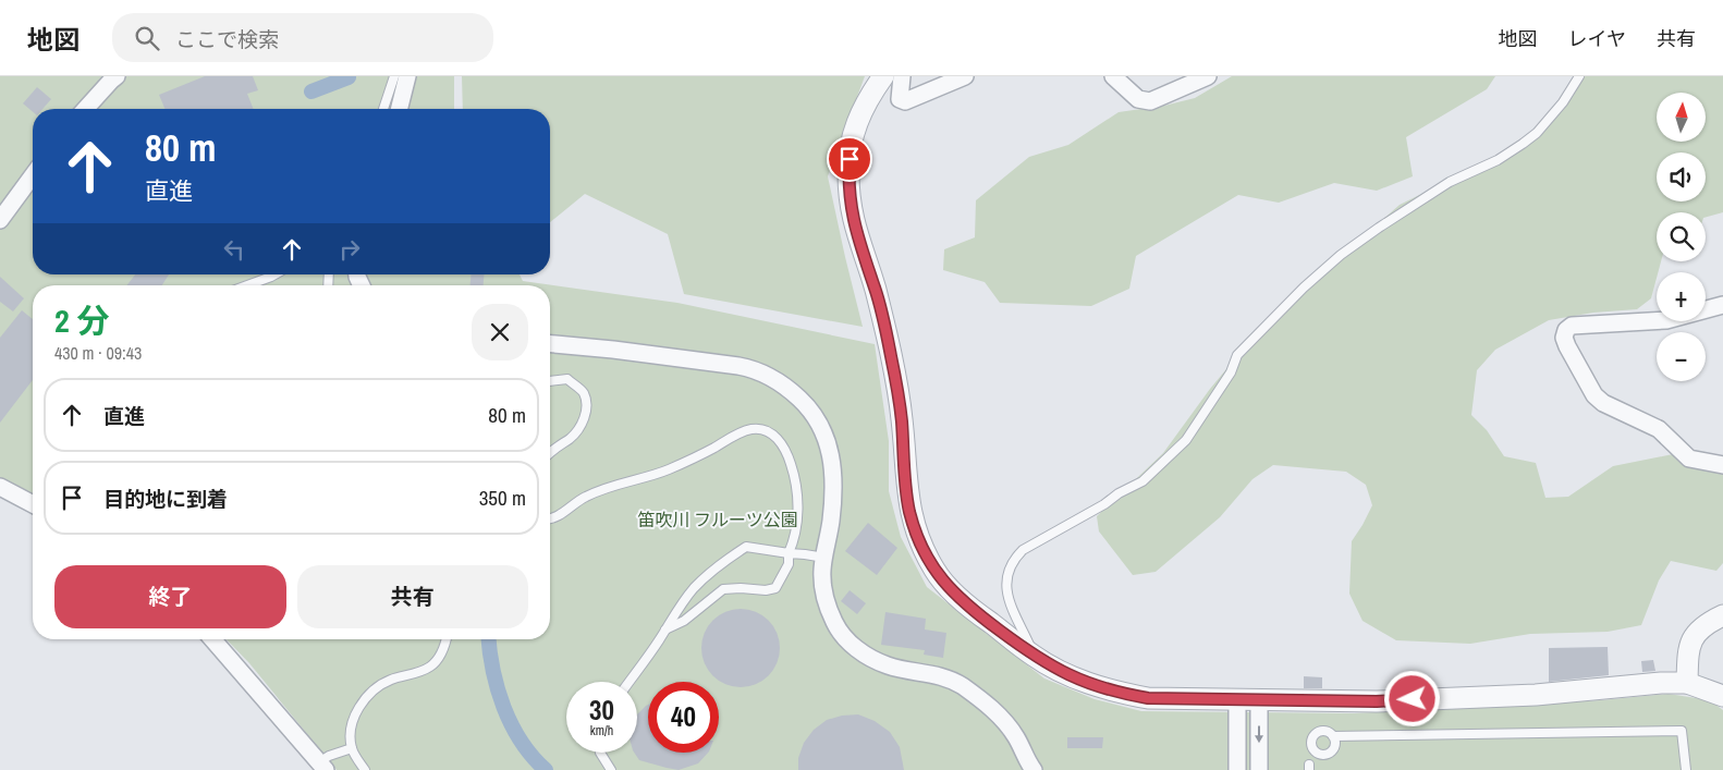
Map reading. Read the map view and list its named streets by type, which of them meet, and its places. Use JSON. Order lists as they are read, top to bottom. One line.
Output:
{"parks":["笛吹川 フルーツ公園"],"north":"top","page":{"header":"地図","search":"ここで検索","nav":["地図","レイヤ","共有"],"map_buttons":["+","−"],"turn":["80 m","直進"],"heading":["2 分","430 m · 09:43"],"list":[{"name":"直進","value":"80 m"},{"name":"目的地に到着","value":"350 m"}],"buttons":["終了","共有"],"speed":"30 km/h","limit":"40"}}
